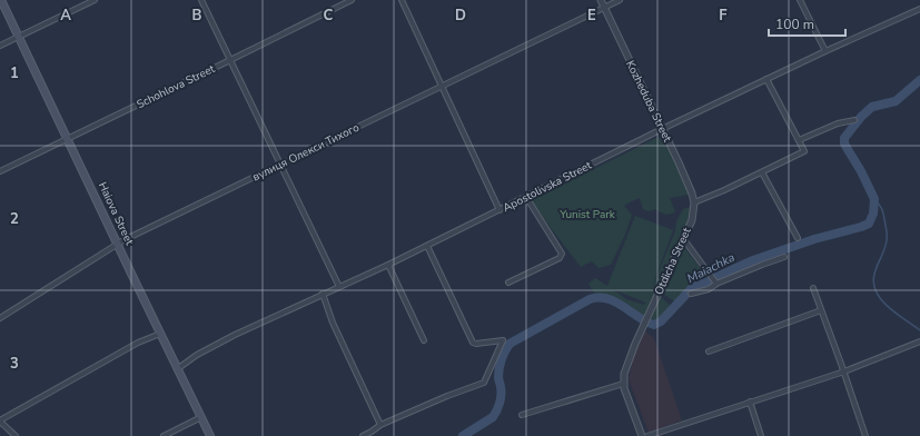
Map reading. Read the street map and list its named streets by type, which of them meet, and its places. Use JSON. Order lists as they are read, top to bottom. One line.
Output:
{"streets":{"main road":["Haiova Street"],"street":["Schohlova Street","Kozheduba Street","вулиця Олекси Тихого","Apostolivska Street","Otdicha Street"]},"crossings":[["Schohlova Street","Haiova Street"],["Kozheduba Street","вулиця Олекси Тихого"],["Kozheduba Street","Apostolivska Street"],["Kozheduba Street","Otdicha Street"],["вулиця Олекси Тихого","Haiova Street"],["Apostolivska Street","Haiova Street"]],"water":["Maiachka"],"parks":["Yunist Park"],"scale_bar":"100 m","grid":{"columns":["A","B","C","D","E","F"],"rows":["1","2","3"]}}
